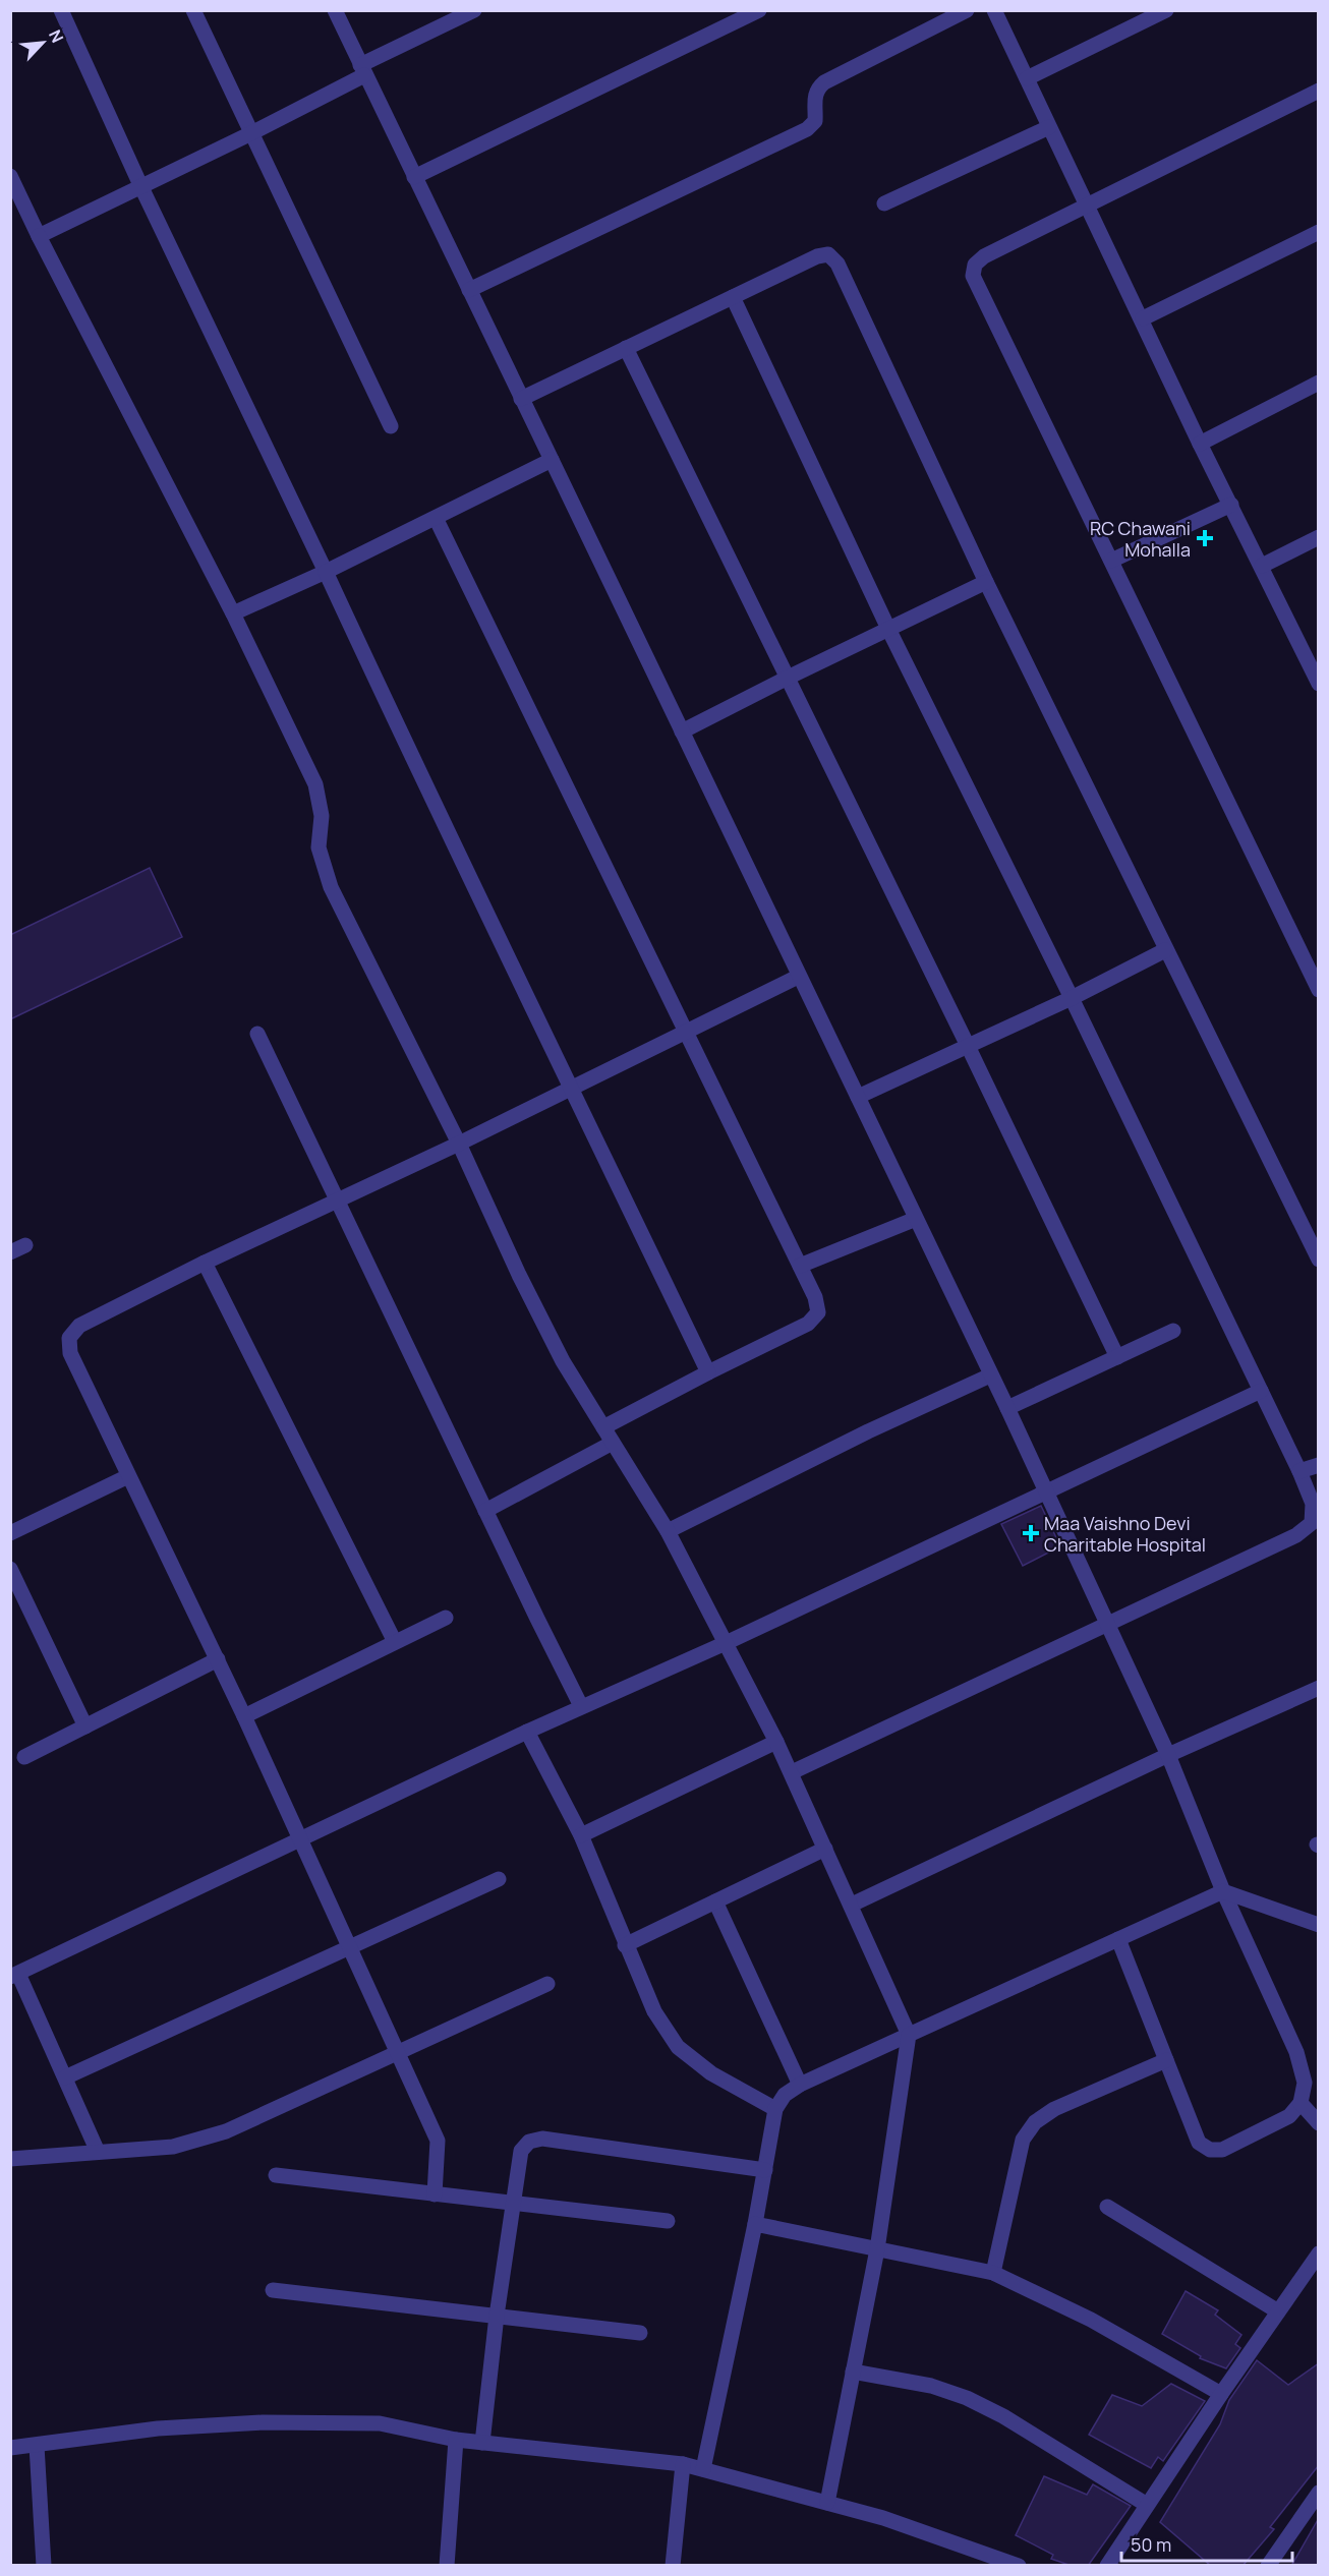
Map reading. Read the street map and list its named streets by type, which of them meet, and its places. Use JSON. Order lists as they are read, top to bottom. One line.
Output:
{"places":{"health":["RC Chawani Mohalla","Maa Vaishno Devi Charitable Hospital"]},"scale_bar":"50 m","north":"top right"}
